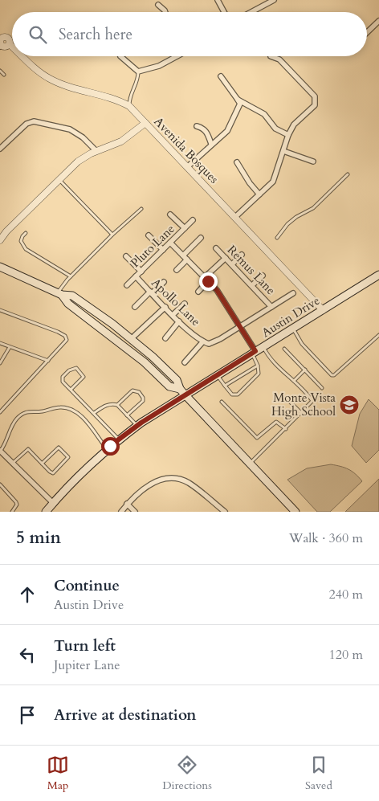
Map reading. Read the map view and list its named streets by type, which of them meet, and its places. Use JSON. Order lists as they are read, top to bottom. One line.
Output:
{"streets":{"main road":["Austin Drive"],"street":["Avenida Bosques","Pluto Lane","Remus Lane","Apollo Lane"]},"crossings":[["Avenida Bosques","Austin Drive"],["Pluto Lane","Apollo Lane"]],"places":{"school or university":["Monte Vista High School"]},"page":{"search":"Search here","heading":["5 min","Walk · 360 m"],"list":[["Continue","Austin Drive","240 m"],["Turn left","Jupiter Lane","120 m"],"Arrive at destination"],"nav":["Map","Directions","Saved"]}}
